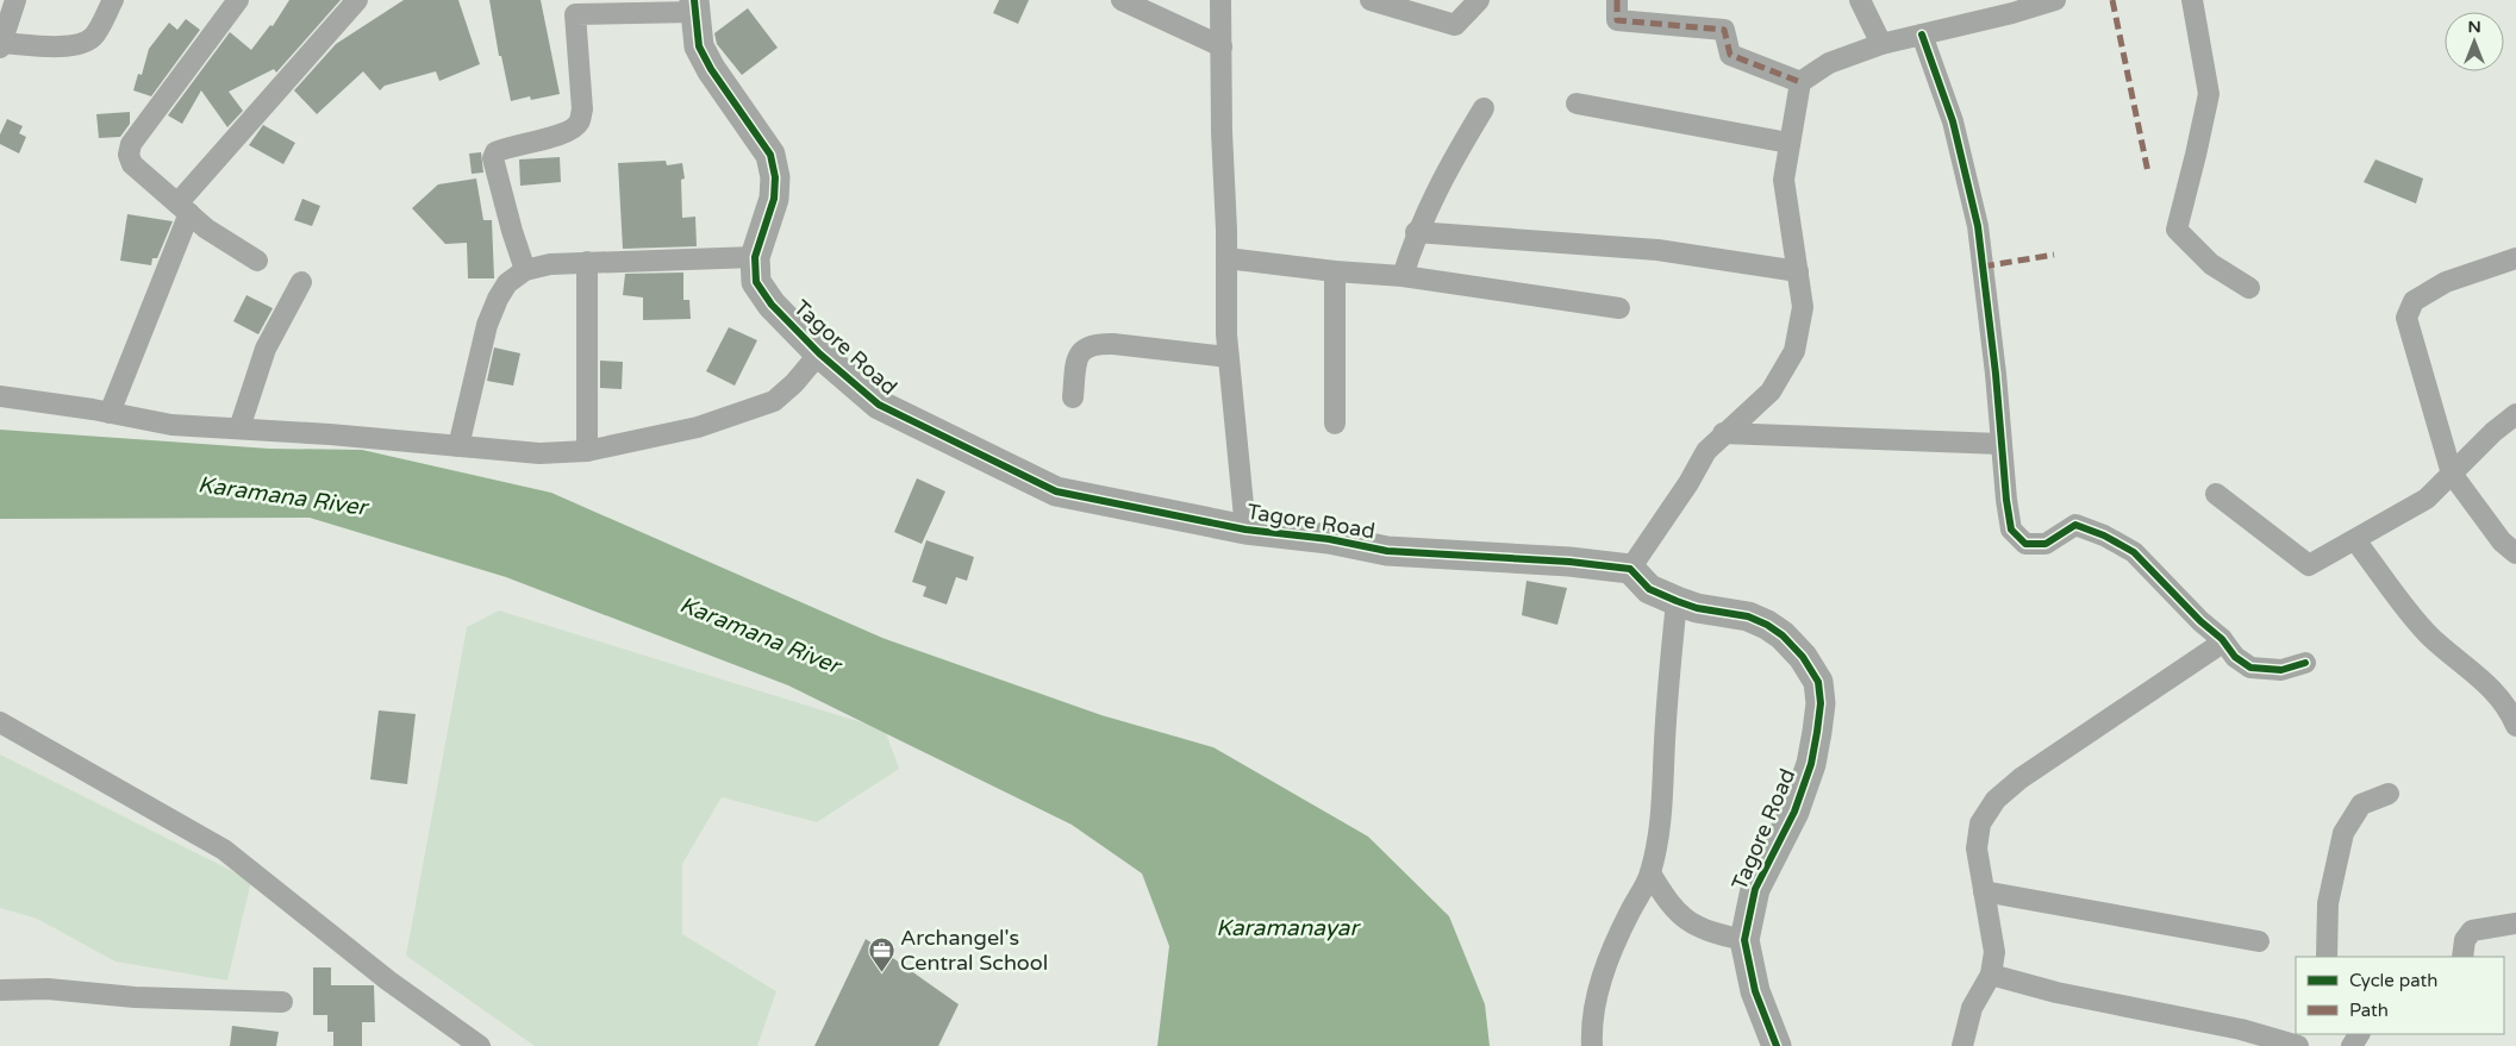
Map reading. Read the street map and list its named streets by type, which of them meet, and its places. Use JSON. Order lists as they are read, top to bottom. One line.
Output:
{"streets":{"street":["Tagore Road"]},"water":["Karamana River","Karamanayar"],"places":{"office":["Archangel's Central School"]},"legend":["Cycle path","Path"],"north":"top"}
